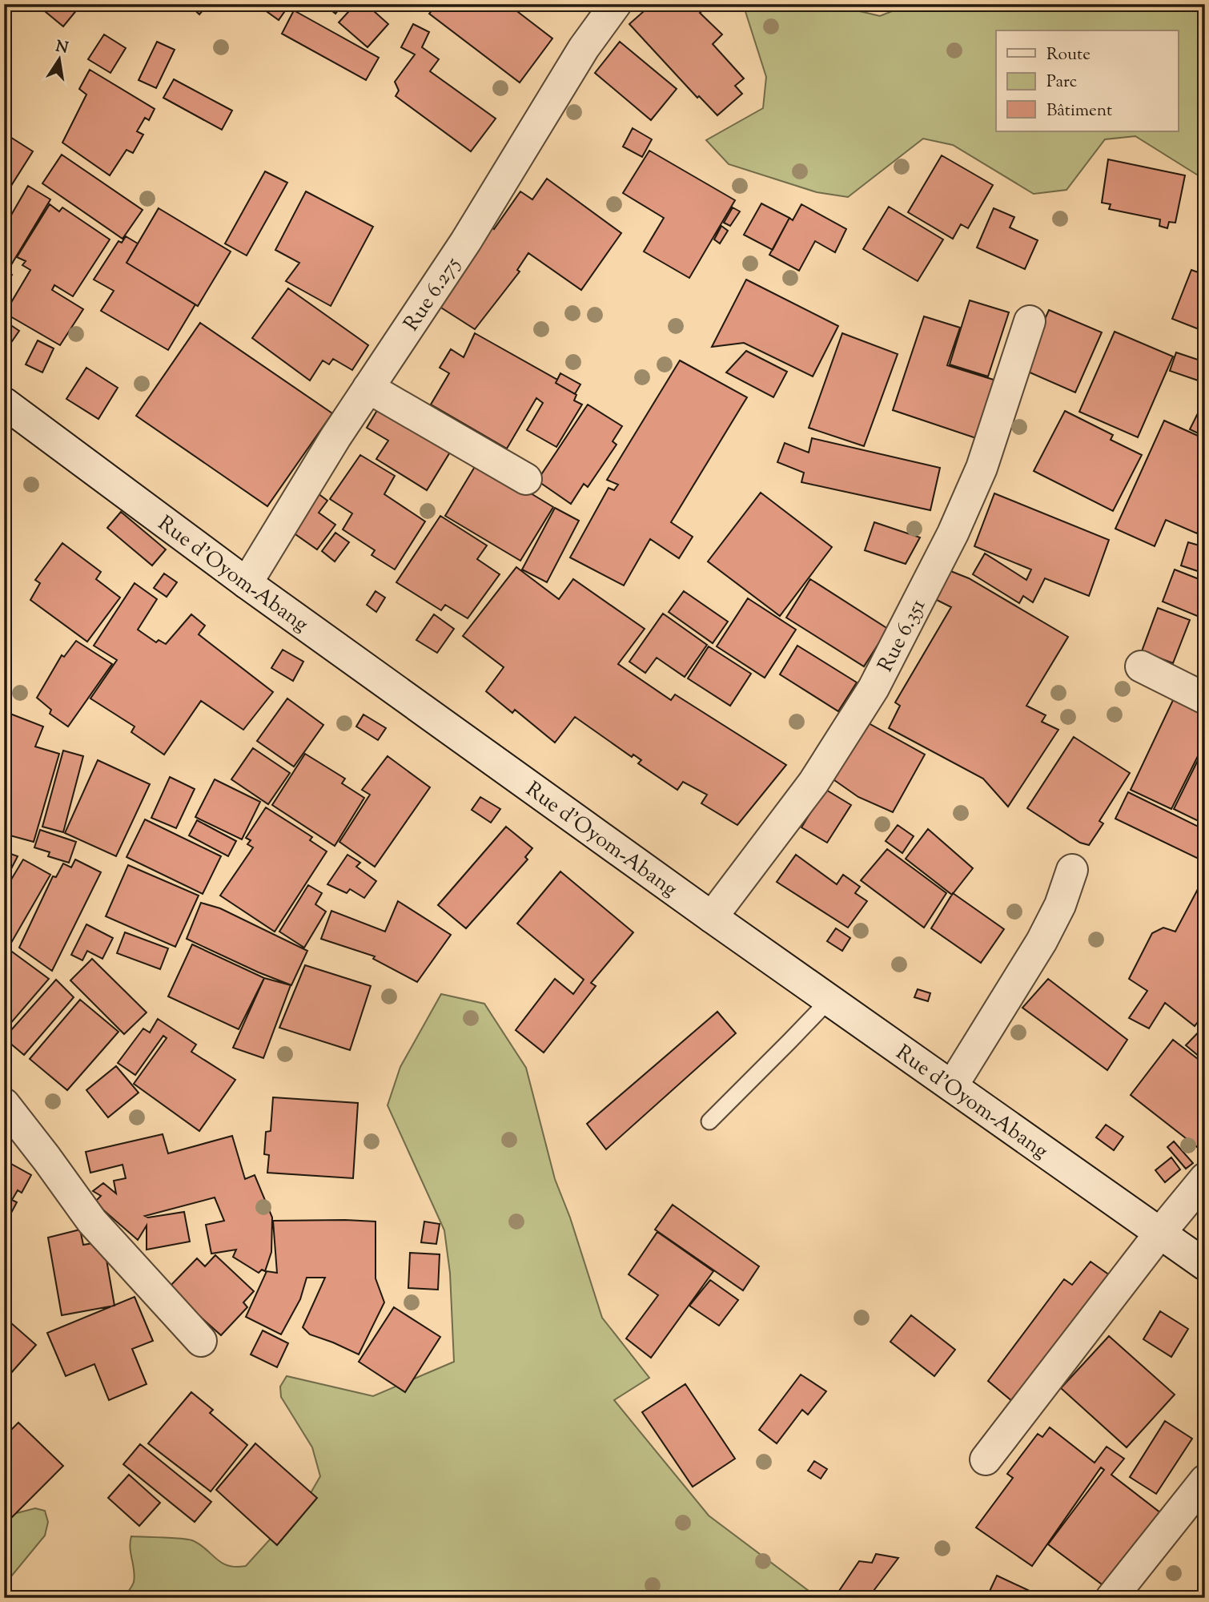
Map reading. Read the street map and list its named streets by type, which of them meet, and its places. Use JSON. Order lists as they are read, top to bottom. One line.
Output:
{"streets":{"street":["Rue 6.275","Rue d'Oyom-Abang","Rue 6.351"]},"crossings":[["Rue 6.275","Rue d'Oyom-Abang"],["Rue d'Oyom-Abang","Rue 6.351"]],"legend":["Route","Parc","Bâtiment"],"north":"top"}
